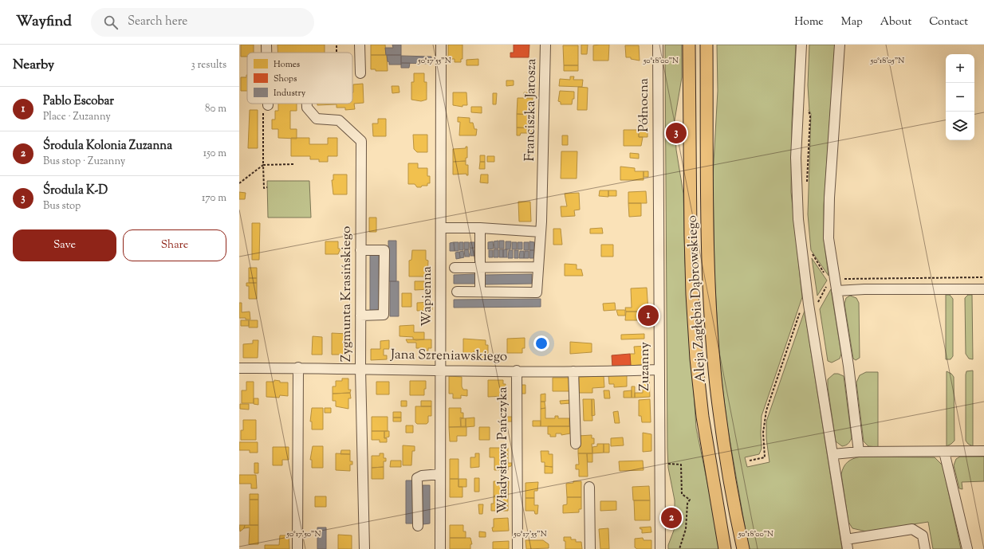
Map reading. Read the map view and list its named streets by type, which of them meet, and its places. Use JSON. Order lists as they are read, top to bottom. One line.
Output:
{"streets":{"main road":["Aleja Zagłębia Dąbrowskiego"],"street":["Północna","Franciszka Jarosza","Zygmunta Krasińskiego","Wapienna","Jana Szreniawskiego","Zuzanny","Władysława Pańczyka"]},"crossings":[["Północna","Zuzanny"],["Zygmunta Krasińskiego","Jana Szreniawskiego"],["Wapienna","Jana Szreniawskiego"],["Jana Szreniawskiego","Zuzanny"],["Jana Szreniawskiego","Władysława Pańczyka"]],"legend":["Homes","Shops","Industry"],"page":{"header":"Wayfind","search":"Search here","nav":["Home","Map","About","Contact"],"heading":["Nearby","3 results"],"map_buttons":["+","−"],"list":[{"mark":"1","name":"Pablo Escobar","note":"Place · Zuzanny","value":"80 m"},{"mark":"2","name":"Środula Kolonia Zuzanna","note":"Bus stop · Zuzanny","value":"150 m"},{"mark":"3","name":"Środula K-D","note":"Bus stop","value":"170 m"}],"pins":["3","1","2"],"buttons":["Save","Share"]},"coordinates":["50°17'55\"N","50°18'00\"N","50°18'05\"N","50°17'50\"N"]}
